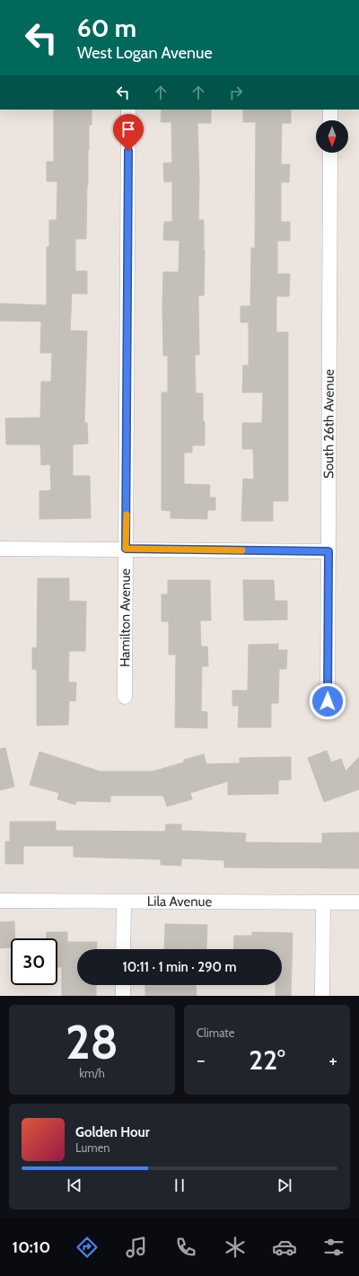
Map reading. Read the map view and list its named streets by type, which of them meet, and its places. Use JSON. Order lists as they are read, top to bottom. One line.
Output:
{"streets":{"street":["South 26th Avenue","Hamilton Avenue","Lila Avenue"]},"north":"bottom","page":{"turn":["60 m","West Logan Avenue"],"limit":"30","trip":"10:11 · 1 min · 290 m","tile":[["28","km/h"],"Climate"],"heat":["−","22°","+"],"song":["Golden Hour","Lumen"],"tabs":"10:10"}}
